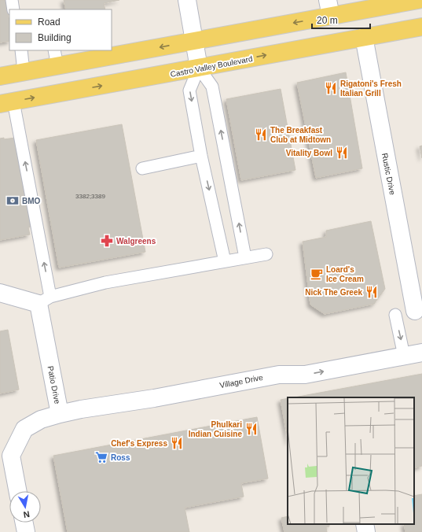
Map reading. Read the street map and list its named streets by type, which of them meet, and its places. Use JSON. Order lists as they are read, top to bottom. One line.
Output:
{"streets":{"main road":["Castro Valley Boulevard"],"street":["Rustic Drive","Village Drive","Patio Drive"]},"crossings":[["Castro Valley Boulevard","Rustic Drive"],["Village Drive","Patio Drive"]],"one_way":["Village Drive"],"places":{"restaurant":["Rigatoni's Fresh Italian Grill","The Breakfast Club at Midtown","Vitality Bowl","Nick The Greek","Phulkari Indian Cuisine","Chef's Express"],"bank":["BMO"],"pharmacy":["Walgreens"],"cafe":["Loard's Ice Cream"],"supermarket":["Ross"]},"house_numbers":["3382;3389"],"legend":["Road","Building"],"scale_bar":"20 m","north":"bottom"}
